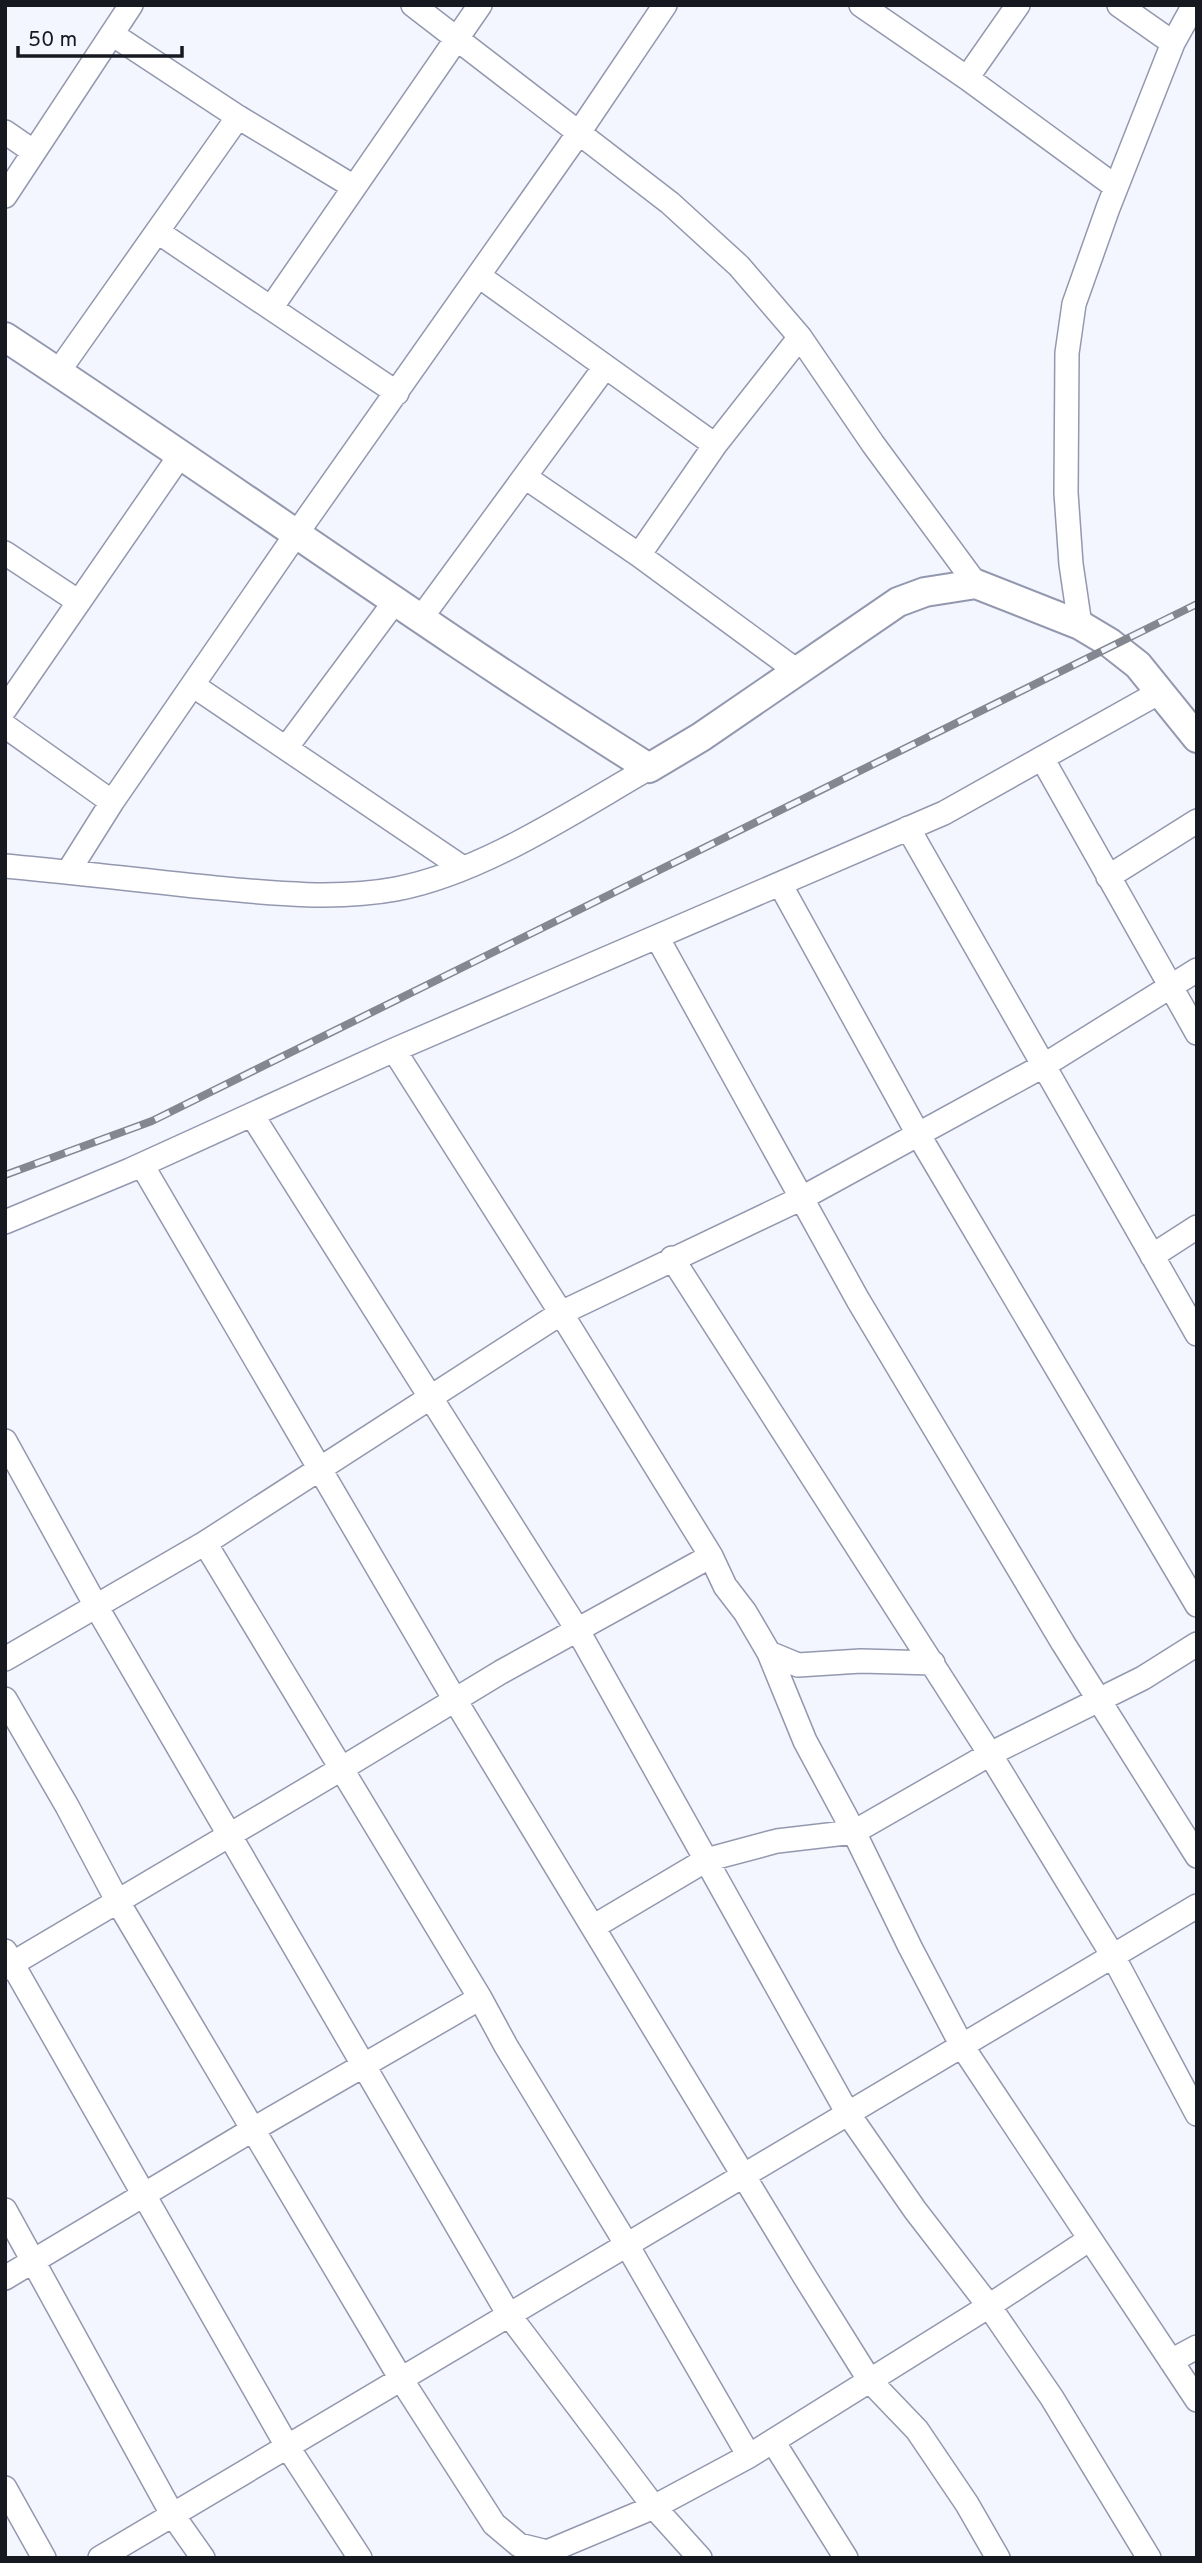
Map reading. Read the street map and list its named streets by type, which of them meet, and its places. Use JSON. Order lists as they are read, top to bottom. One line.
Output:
{"scale_bar":"50 m"}
